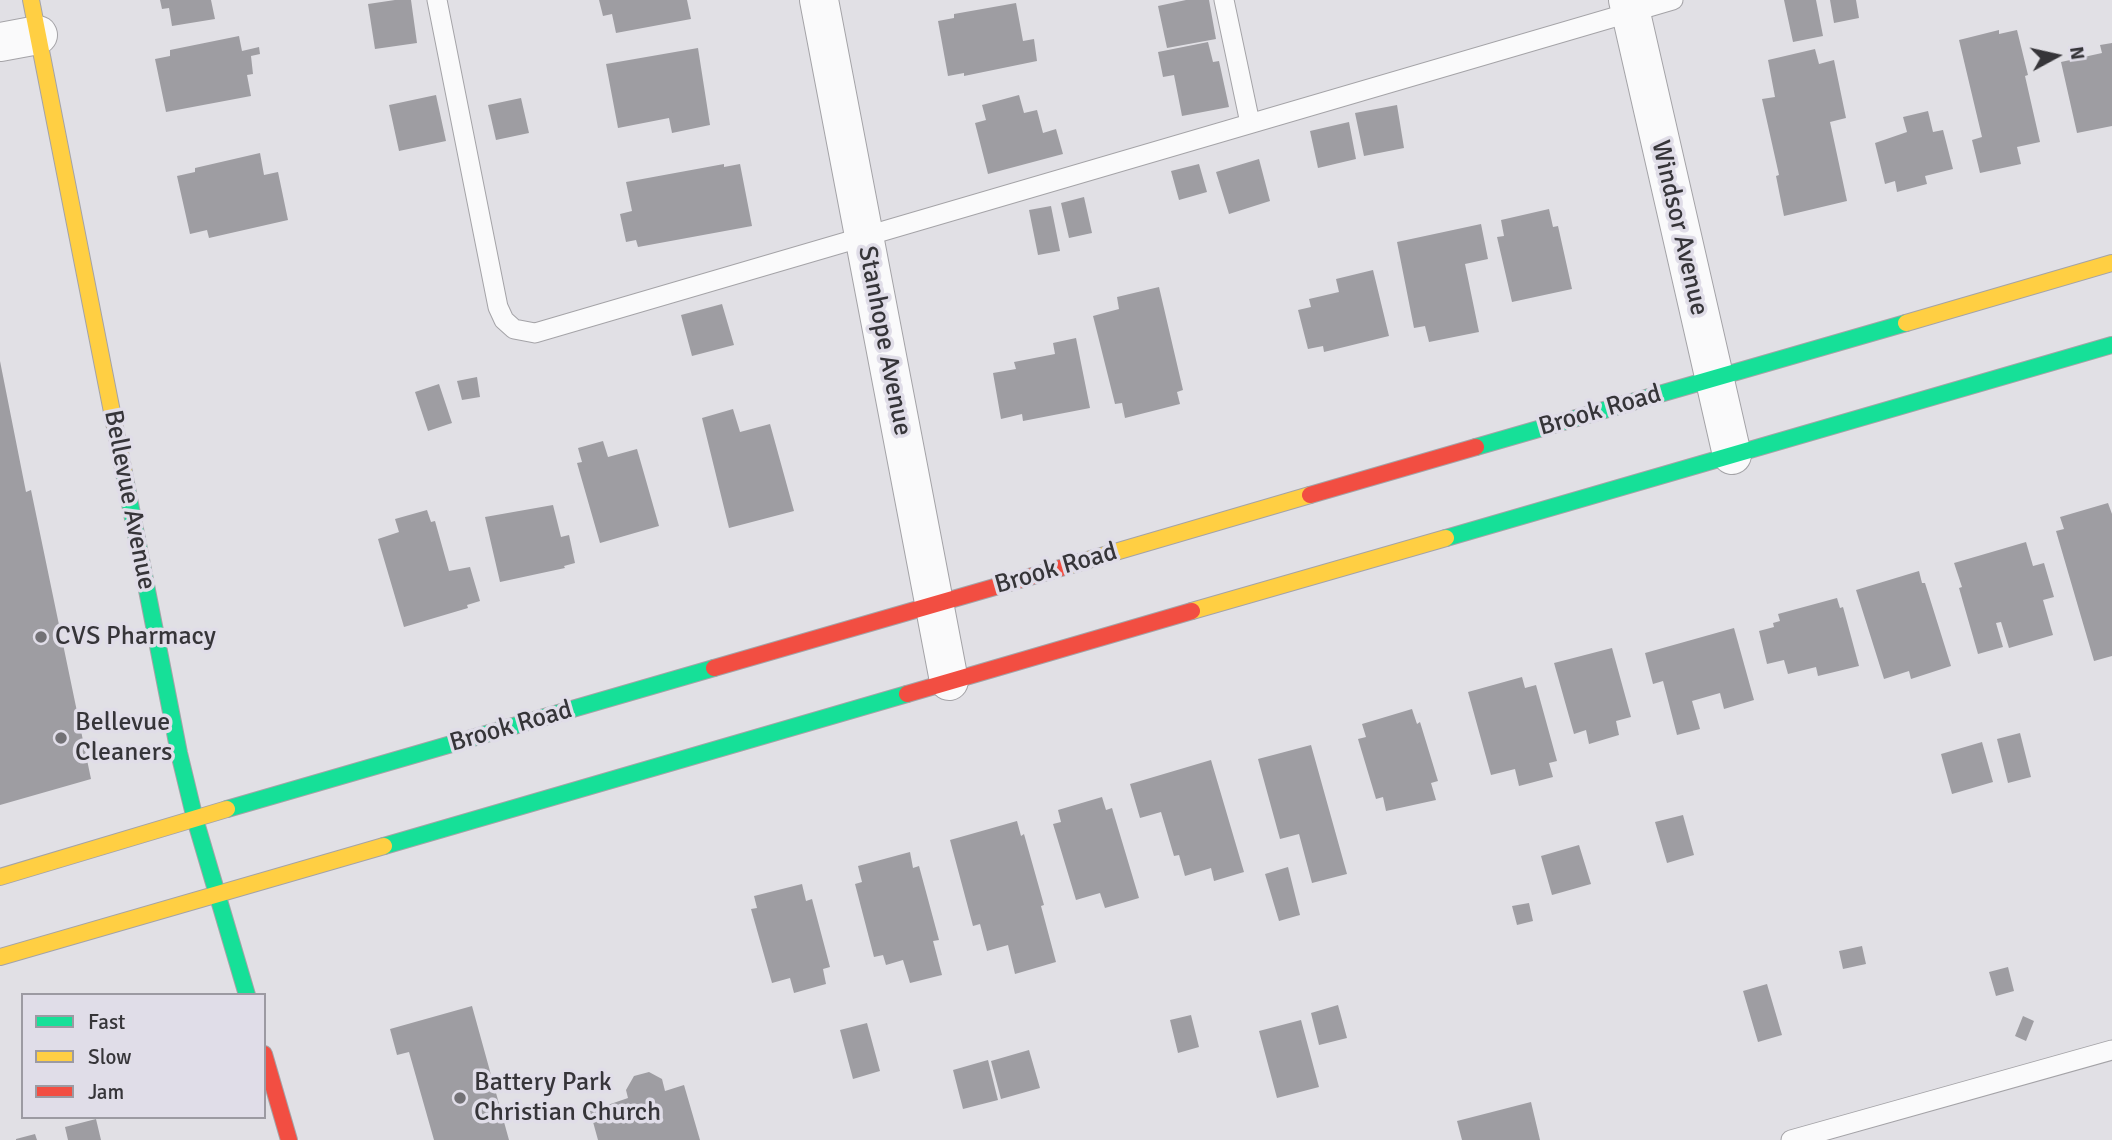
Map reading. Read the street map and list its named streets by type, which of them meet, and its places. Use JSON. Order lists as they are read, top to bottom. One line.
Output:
{"streets":{"main road":["Brook Road","Bellevue Avenue"],"street":["Windsor Avenue","Stanhope Avenue"]},"crossings":[["Windsor Avenue","Brook Road"],["Stanhope Avenue","Brook Road"],["Brook Road","Bellevue Avenue"]],"places":["CVS Pharmacy","Bellevue Cleaners","Battery Park Christian Church"],"legend":["Fast","Slow","Jam"],"north":"right"}
